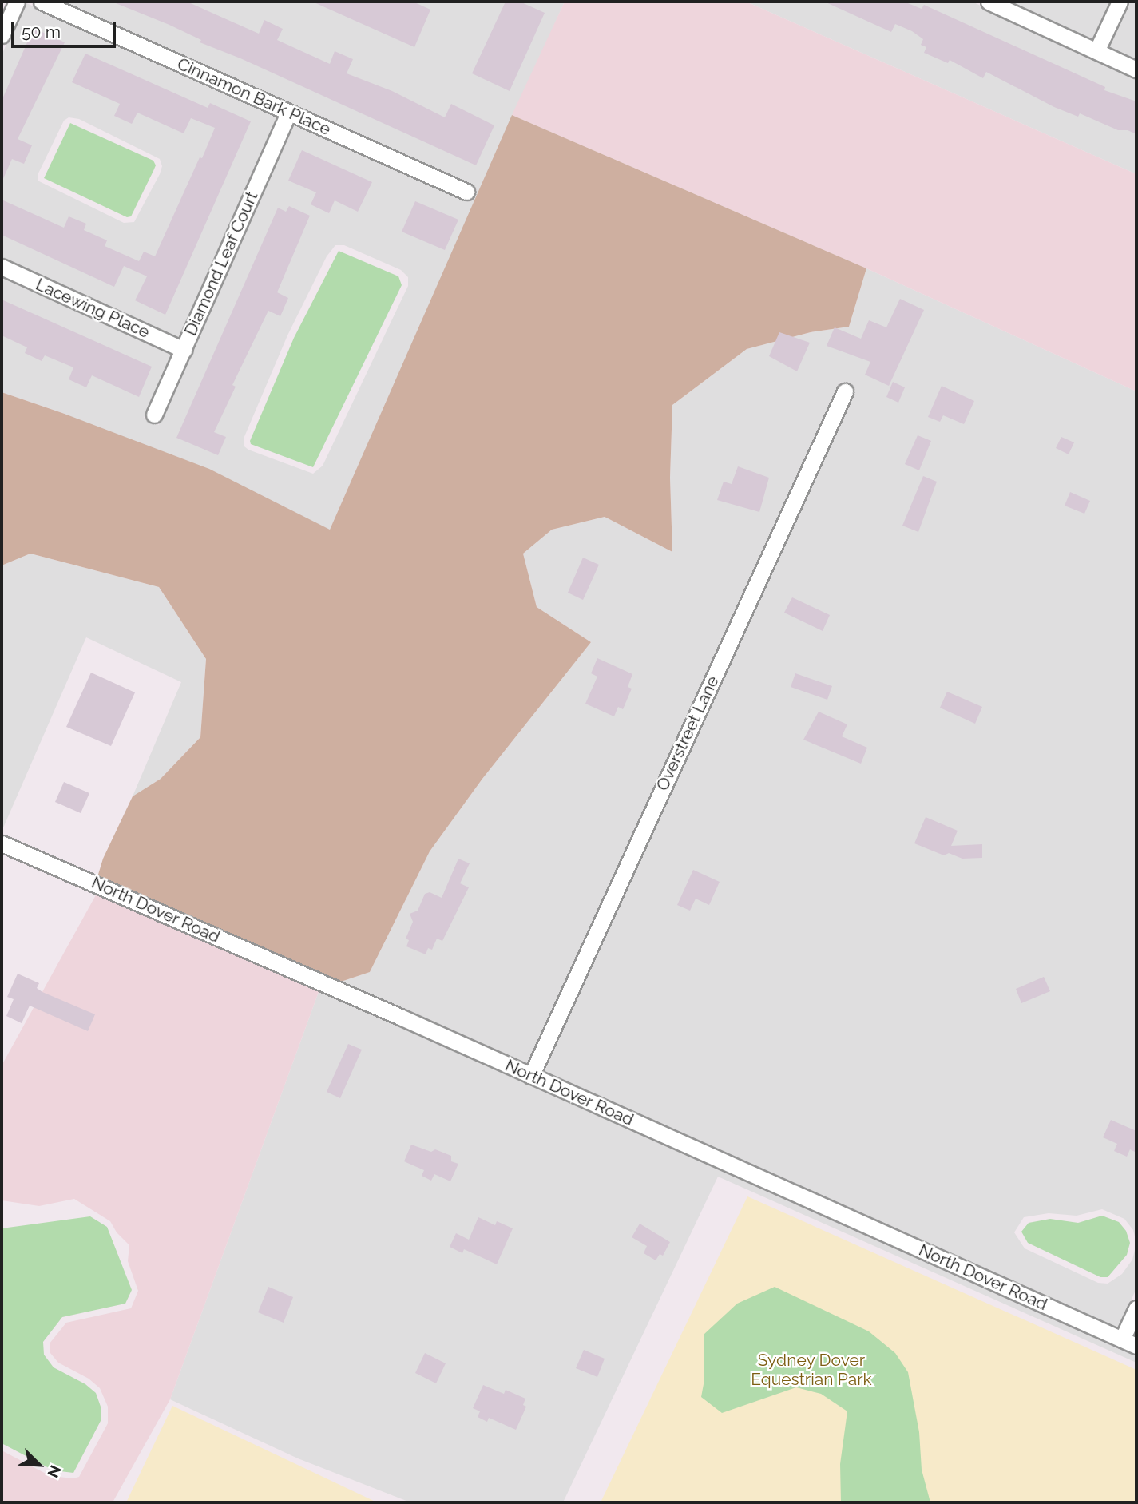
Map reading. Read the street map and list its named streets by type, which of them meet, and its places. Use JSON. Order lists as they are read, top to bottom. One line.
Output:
{"streets":{"street":["Cinnamon Bark Place","Diamond Leaf Court","Lacewing Place","Overstreet Lane","North Dover Road"]},"crossings":[["Cinnamon Bark Place","Diamond Leaf Court"],["Diamond Leaf Court","Lacewing Place"],["Overstreet Lane","North Dover Road"]],"parks":["Sydney Dover Equestrian Park"],"scale_bar":"50 m","north":"bottom right"}
